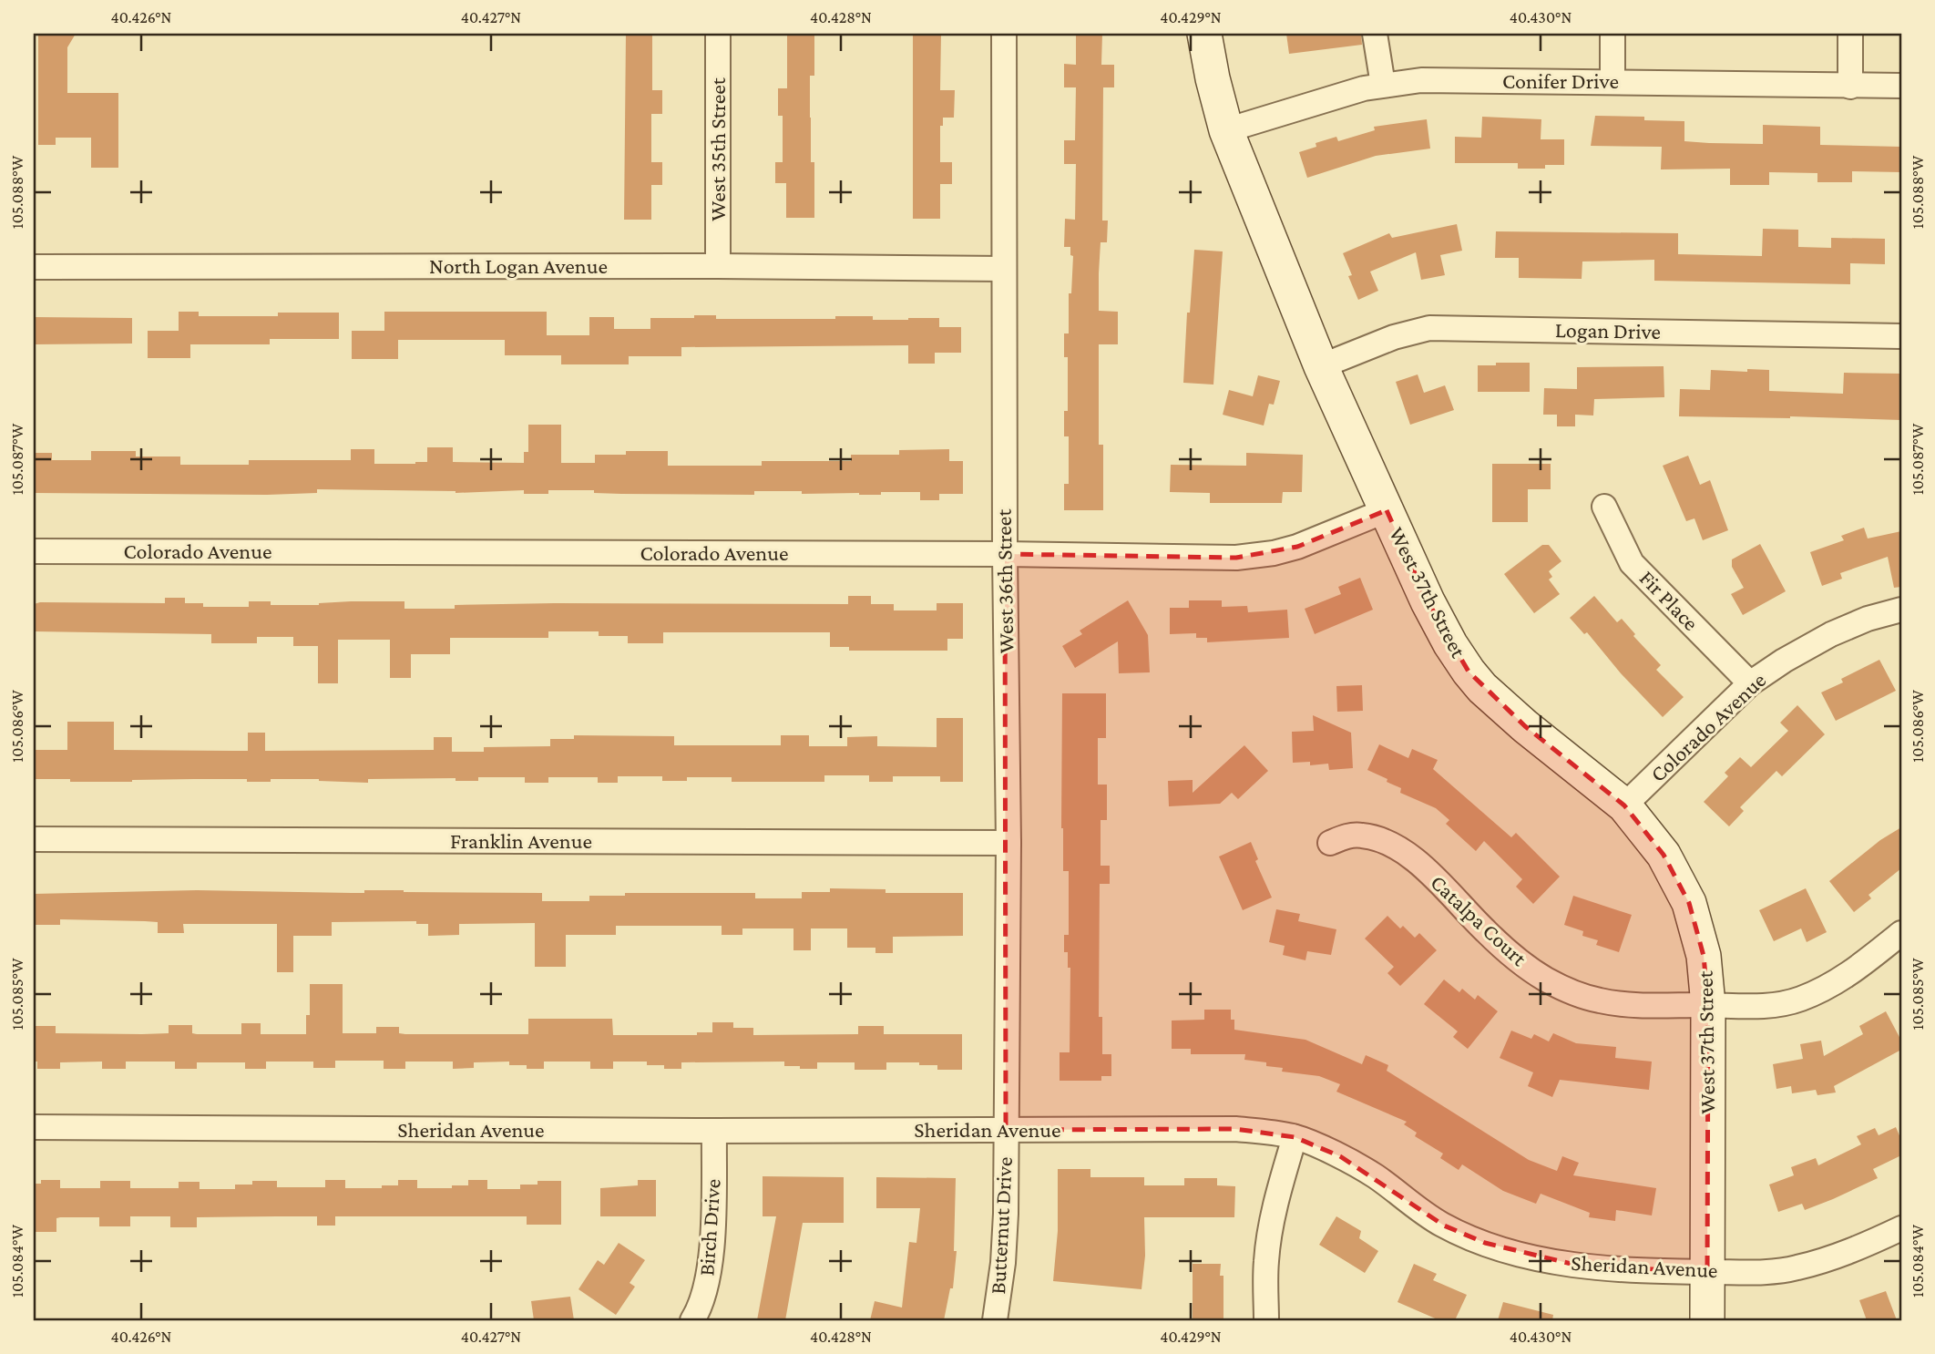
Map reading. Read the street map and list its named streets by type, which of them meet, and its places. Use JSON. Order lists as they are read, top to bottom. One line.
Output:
{"streets":{"street":["Conifer Drive","West 35th Street","North Logan Avenue","Logan Drive","Colorado Avenue","West 36th Street","West 37th Street","Fir Place","Franklin Avenue","Catalpa Court","Sheridan Avenue","Butternut Drive","Birch Drive"]},"crossings":[["Conifer Drive","West 37th Street"],["West 35th Street","North Logan Avenue"],["North Logan Avenue","West 36th Street"],["Logan Drive","West 37th Street"],["Colorado Avenue","West 36th Street"],["Colorado Avenue","West 37th Street"],["Colorado Avenue","Fir Place"],["West 36th Street","Franklin Avenue"],["West 36th Street","Sheridan Avenue"],["West 36th Street","Butternut Drive"],["West 37th Street","Catalpa Court"],["West 37th Street","Sheridan Avenue"],["Sheridan Avenue","Butternut Drive"],["Sheridan Avenue","Birch Drive"]],"coordinates":["40.426°N","40.427°N","40.428°N","40.429°N","40.430°N","105.088°W","105.087°W","105.086°W","105.085°W","105.084°W"]}
